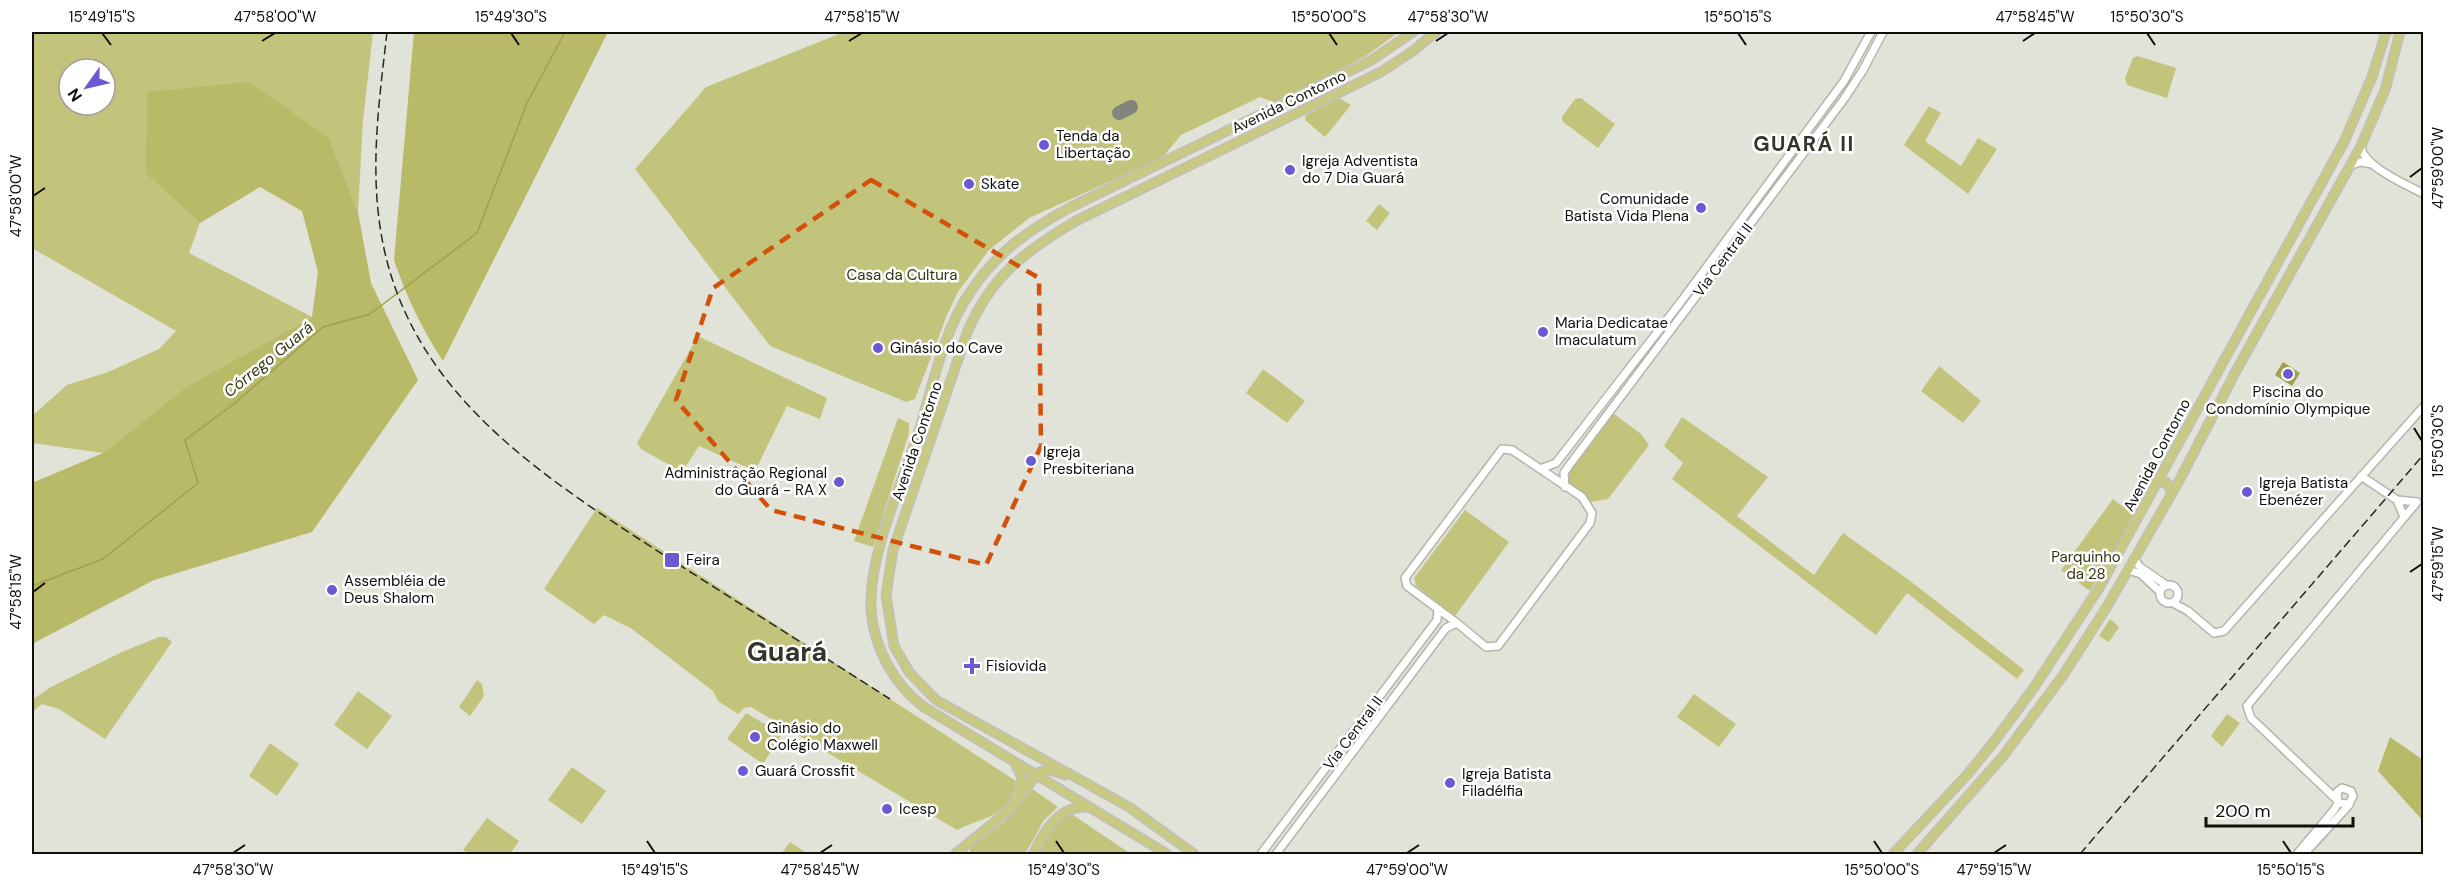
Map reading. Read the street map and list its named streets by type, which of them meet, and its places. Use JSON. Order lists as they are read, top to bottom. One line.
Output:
{"streets":{"main road":["Avenida Contorno"],"street":["Via Central II"]},"districts":["GUARÁ II","Guará"],"water":["Córrego Guará"],"parks":["Casa da Cultura","Parquinho da 28"],"places":{"other":["Tenda da Libertação","Igreja Adventista do 7 Dia Guará","Skate","Comunidade Batista Vida Plena","Maria Dedicatae Imaculatum","Ginásio do Cave","Piscina do Condomínio Olympique","Igreja Presbiteriana","Administração Regional do Guará - RA X","Igreja Batista Ebenézer","Assembléia de Deus Shalom","Ginásio do Colégio Maxwell","Guará Crossfit","Igreja Batista Filadélfia","Icesp"],"transit":["Feira"],"health":["Fisiovida"]},"scale_bar":"200 m","north":"bottom left","coordinates":["15°49'15\"S","47°58'00\"W","15°49'30\"S","47°58'15\"W","15°50'00\"S","47°58'30\"W","15°50'15\"S","47°58'45\"W","15°50'30\"S","47°59'00\"W","47°59'15\"W"]}
